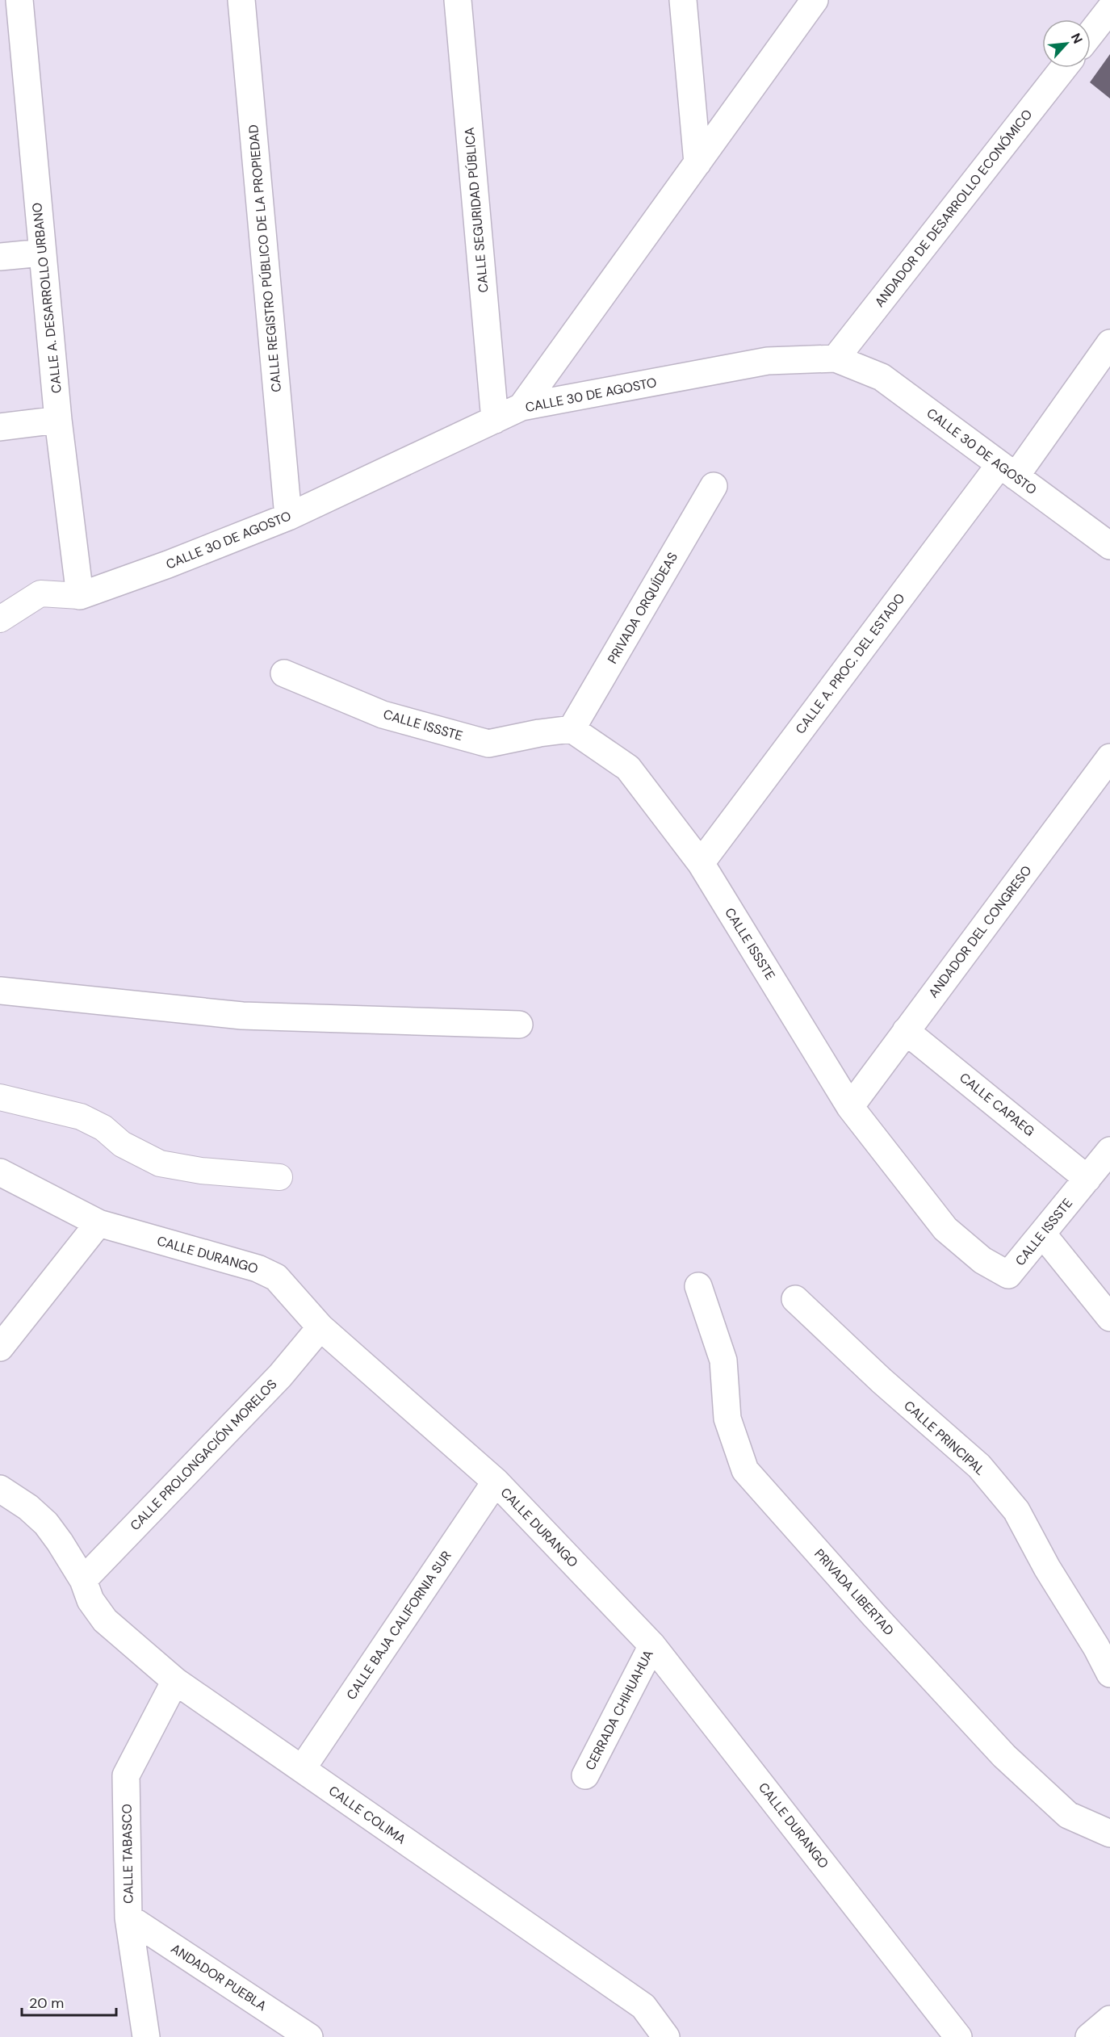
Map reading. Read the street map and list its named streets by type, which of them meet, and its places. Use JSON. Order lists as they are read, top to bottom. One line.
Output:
{"streets":{"street":["ANDADOR DE DESARROLLO ECONÓMICO","CALLE SEGURIDAD PÚBLICA","CALLE REGISTRO PÚBLICO DE LA PROPIEDAD","CALLE A. DESARROLLO URBANO","CALLE 30 DE AGOSTO","PRIVADA ORQUÍDEAS","CALLE A. PROC. DEL ESTADO","CALLE ISSSTE","ANDADOR DEL CONGRESO","CALLE CAPAEG","CALLE DURANGO","CALLE PRINCIPAL","CALLE PROLONGACIÓN MORELOS","PRIVADA LIBERTAD","CALLE BAJA CALIFORNIA SUR","CERRADA CHIHUAHUA","CALLE COLIMA","CALLE TABASCO","ANDADOR PUEBLA"]},"crossings":[["ANDADOR DE DESARROLLO ECONÓMICO","CALLE 30 DE AGOSTO"],["CALLE SEGURIDAD PÚBLICA","CALLE 30 DE AGOSTO"],["CALLE REGISTRO PÚBLICO DE LA PROPIEDAD","CALLE 30 DE AGOSTO"],["CALLE A. DESARROLLO URBANO","CALLE 30 DE AGOSTO"],["CALLE 30 DE AGOSTO","CALLE A. PROC. DEL ESTADO"],["PRIVADA ORQUÍDEAS","CALLE ISSSTE"],["CALLE A. PROC. DEL ESTADO","CALLE ISSSTE"],["CALLE ISSSTE","ANDADOR DEL CONGRESO"],["CALLE ISSSTE","CALLE CAPAEG"],["ANDADOR DEL CONGRESO","CALLE CAPAEG"],["CALLE DURANGO","CALLE PROLONGACIÓN MORELOS"],["CALLE DURANGO","CALLE BAJA CALIFORNIA SUR"],["CALLE DURANGO","CERRADA CHIHUAHUA"],["CALLE PROLONGACIÓN MORELOS","CALLE COLIMA"],["CALLE BAJA CALIFORNIA SUR","CALLE COLIMA"],["CALLE COLIMA","CALLE TABASCO"],["CALLE TABASCO","ANDADOR PUEBLA"]],"scale_bar":"20 m","north":"top right"}
